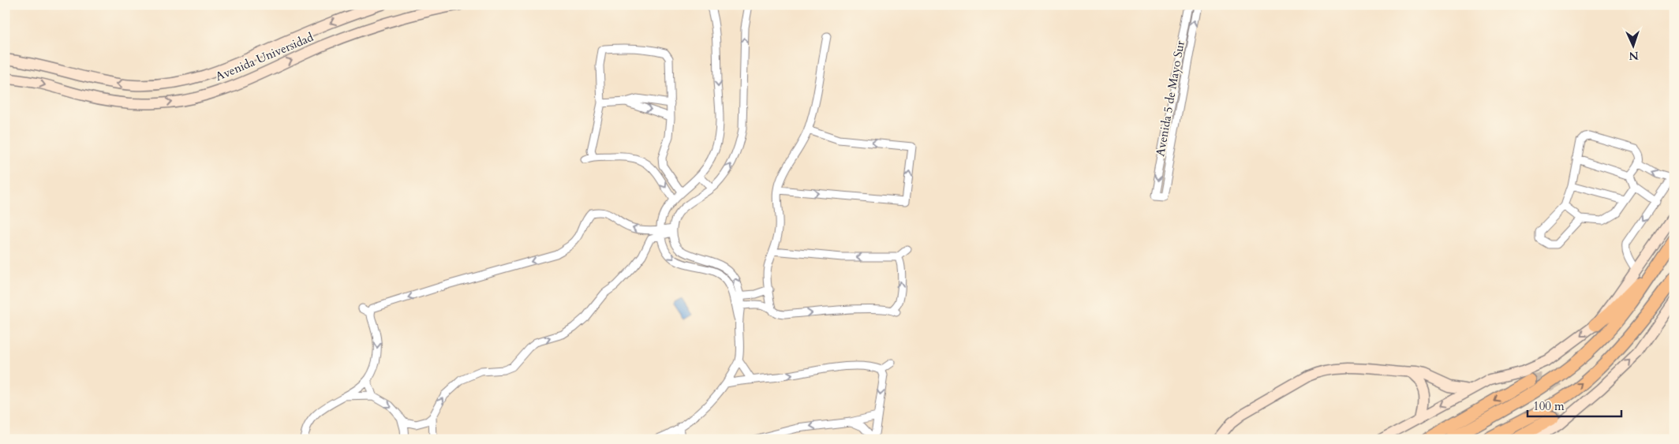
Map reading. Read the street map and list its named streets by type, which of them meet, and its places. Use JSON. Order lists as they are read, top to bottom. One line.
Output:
{"streets":{"main road":["Avenida Universidad"],"street":["Avenida 5 de Mayo Sur"]},"scale_bar":"100 m","north":"bottom"}
